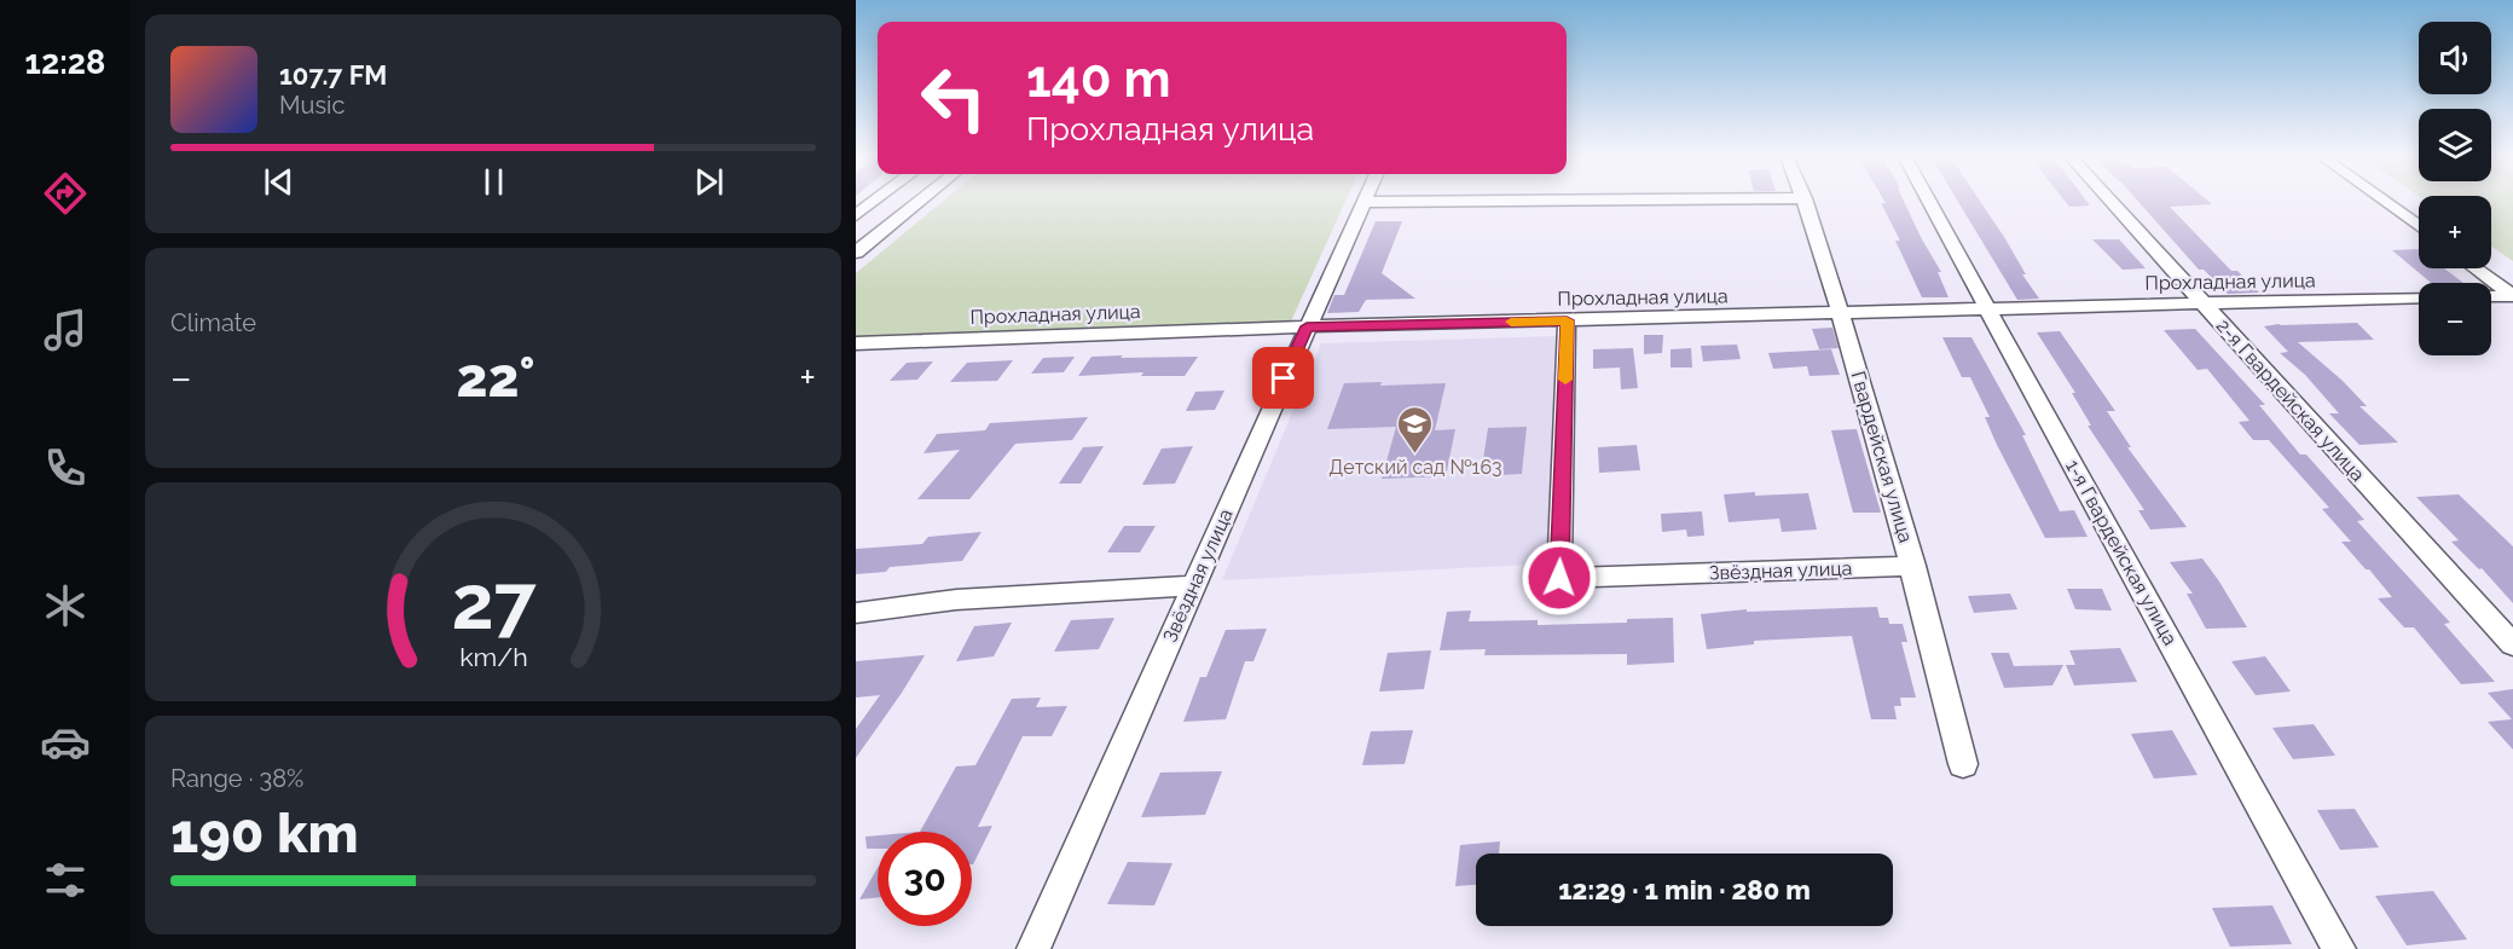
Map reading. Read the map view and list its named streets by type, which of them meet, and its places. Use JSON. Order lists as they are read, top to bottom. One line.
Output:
{"streets":{"street":["Прохладная улица","2-я Гвардейская улица","Гвардейская улица","1-я Гвардейская улица","Звёздная улица"]},"crossings":[["Прохладная улица","2-я Гвардейская улица"],["Прохладная улица","Гвардейская улица"],["Прохладная улица","1-я Гвардейская улица"],["Прохладная улица","Звёздная улица"],["Гвардейская улица","Звёздная улица"]],"places":{"school or university":["Детский cад №163"]},"page":{"tabs":"12:28","map_buttons":["+","−"],"turn":["140 m","Прохладная улица"],"song":["107.7 FM","Music"],"tile":["Climate",["Range · 38%","190 km"]],"heat":["−","22°","+"],"limit":"30","trip":"12:29 · 1 min · 280 m","gauge":["27","km/h"]}}
